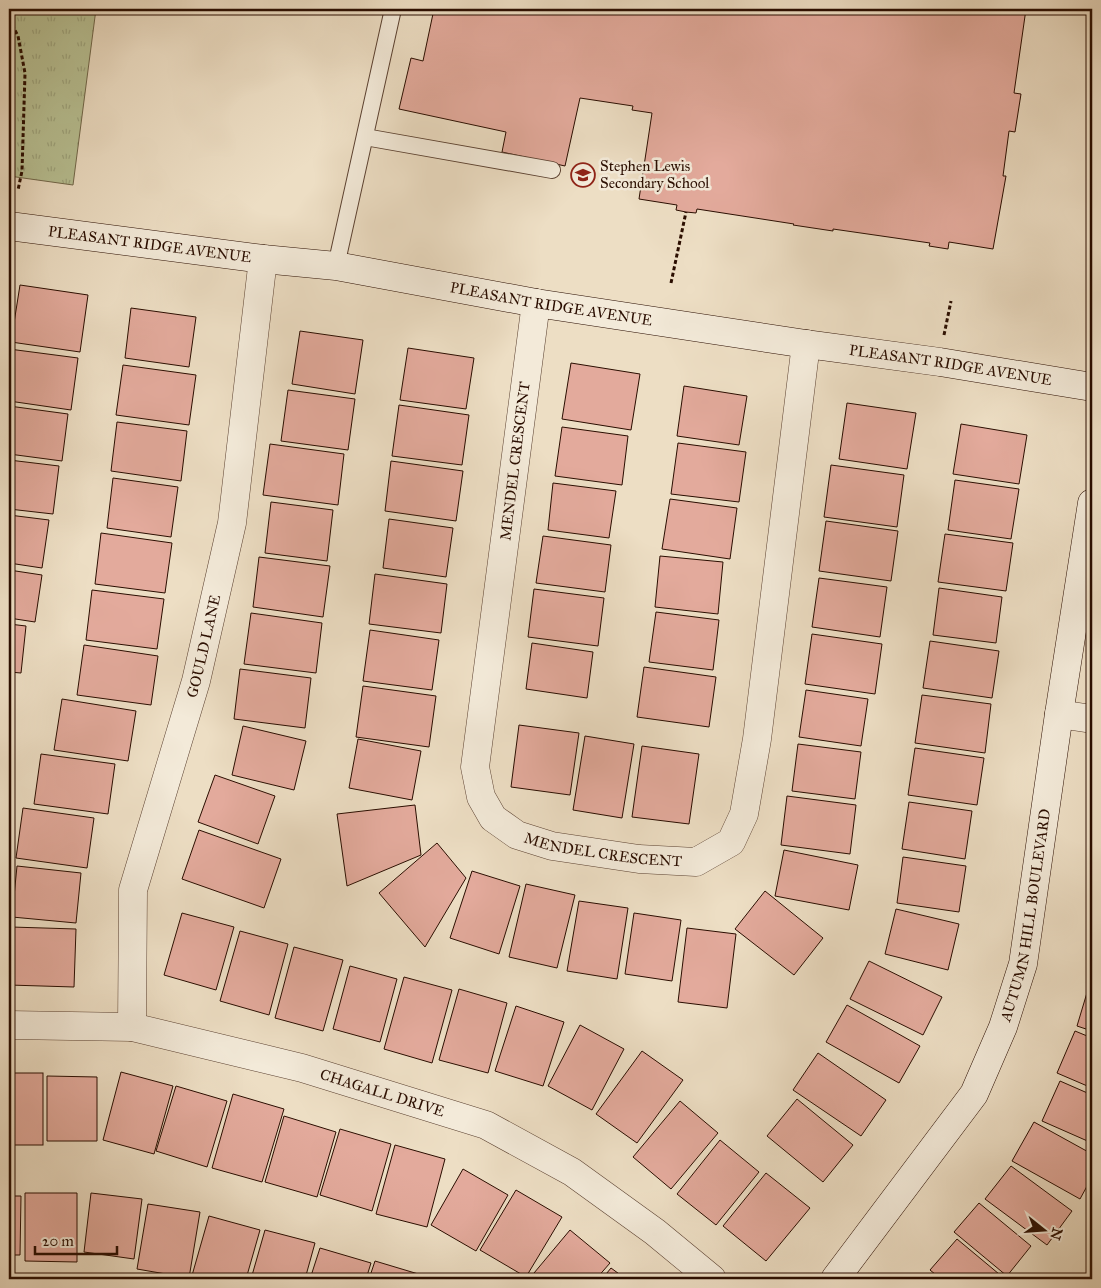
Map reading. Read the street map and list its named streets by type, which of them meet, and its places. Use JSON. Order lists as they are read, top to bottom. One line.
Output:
{"streets":{"street":["PLEASANT RIDGE AVENUE","MENDEL CRESCENT","GOULD LANE","AUTUMN HILL BOULEVARD","CHAGALL DRIVE"]},"crossings":[["PLEASANT RIDGE AVENUE","MENDEL CRESCENT"],["PLEASANT RIDGE AVENUE","GOULD LANE"],["GOULD LANE","CHAGALL DRIVE"]],"places":{"school or university":["Stephen Lewis Secondary School"]},"scale_bar":"20 m","north":"right"}
